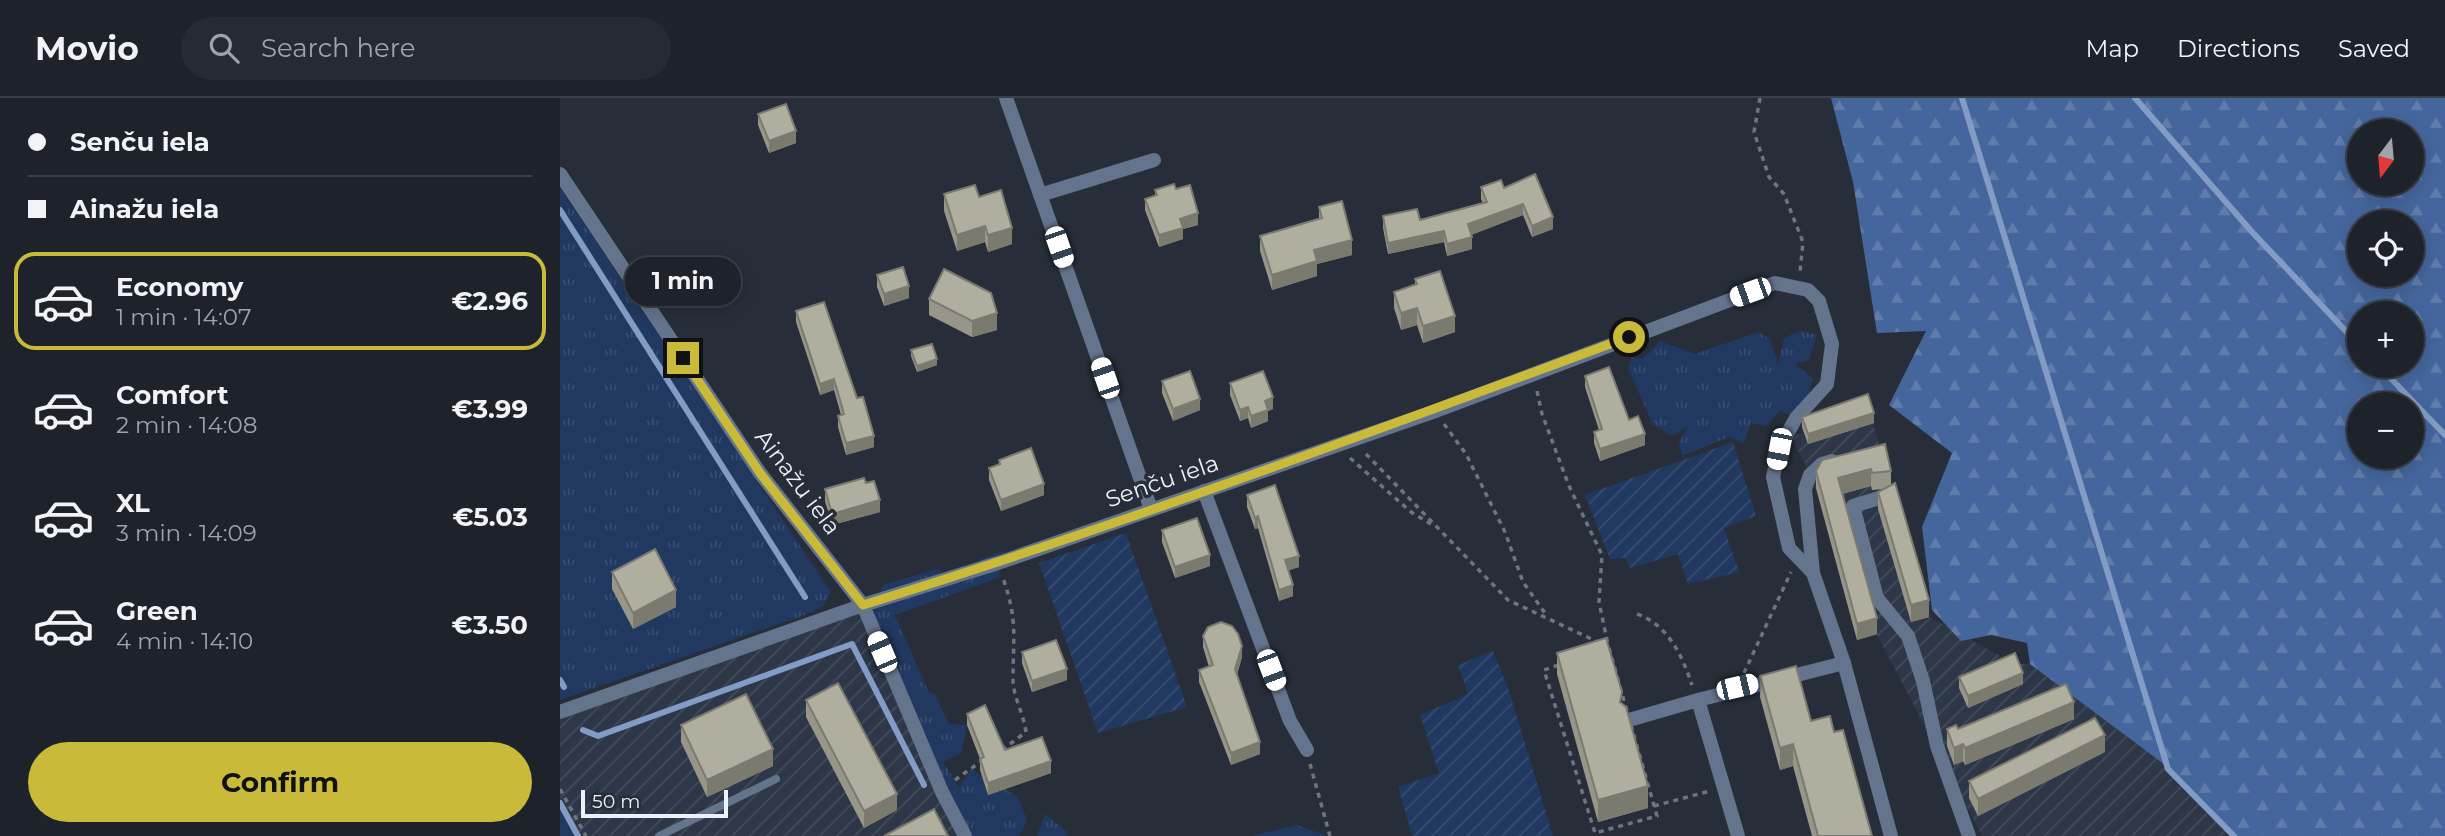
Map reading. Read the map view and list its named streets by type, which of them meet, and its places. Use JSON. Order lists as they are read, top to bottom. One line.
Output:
{"streets":{"street":["Senču iela","Ainažu iela"]},"crossings":[["Senču iela","Ainažu iela"]],"scale_bar":"50 m","north":"bottom","page":{"header":"Movio","search":"Search here","nav":["Map","Directions","Saved"],"banner":["Senču iela","Ainažu iela"],"map_buttons":["+","−"],"list":[{"name":"Economy","note":"1 min · 14:07","value":"€2.96"},{"name":"Comfort","note":"2 min · 14:08","value":"€3.99"},{"name":"XL","note":"3 min · 14:09","value":"€5.03"},{"name":"Green","note":"4 min · 14:10","value":"€3.50"}],"bubble":"1 min","buttons":"Confirm","scale":"50 m"}}
